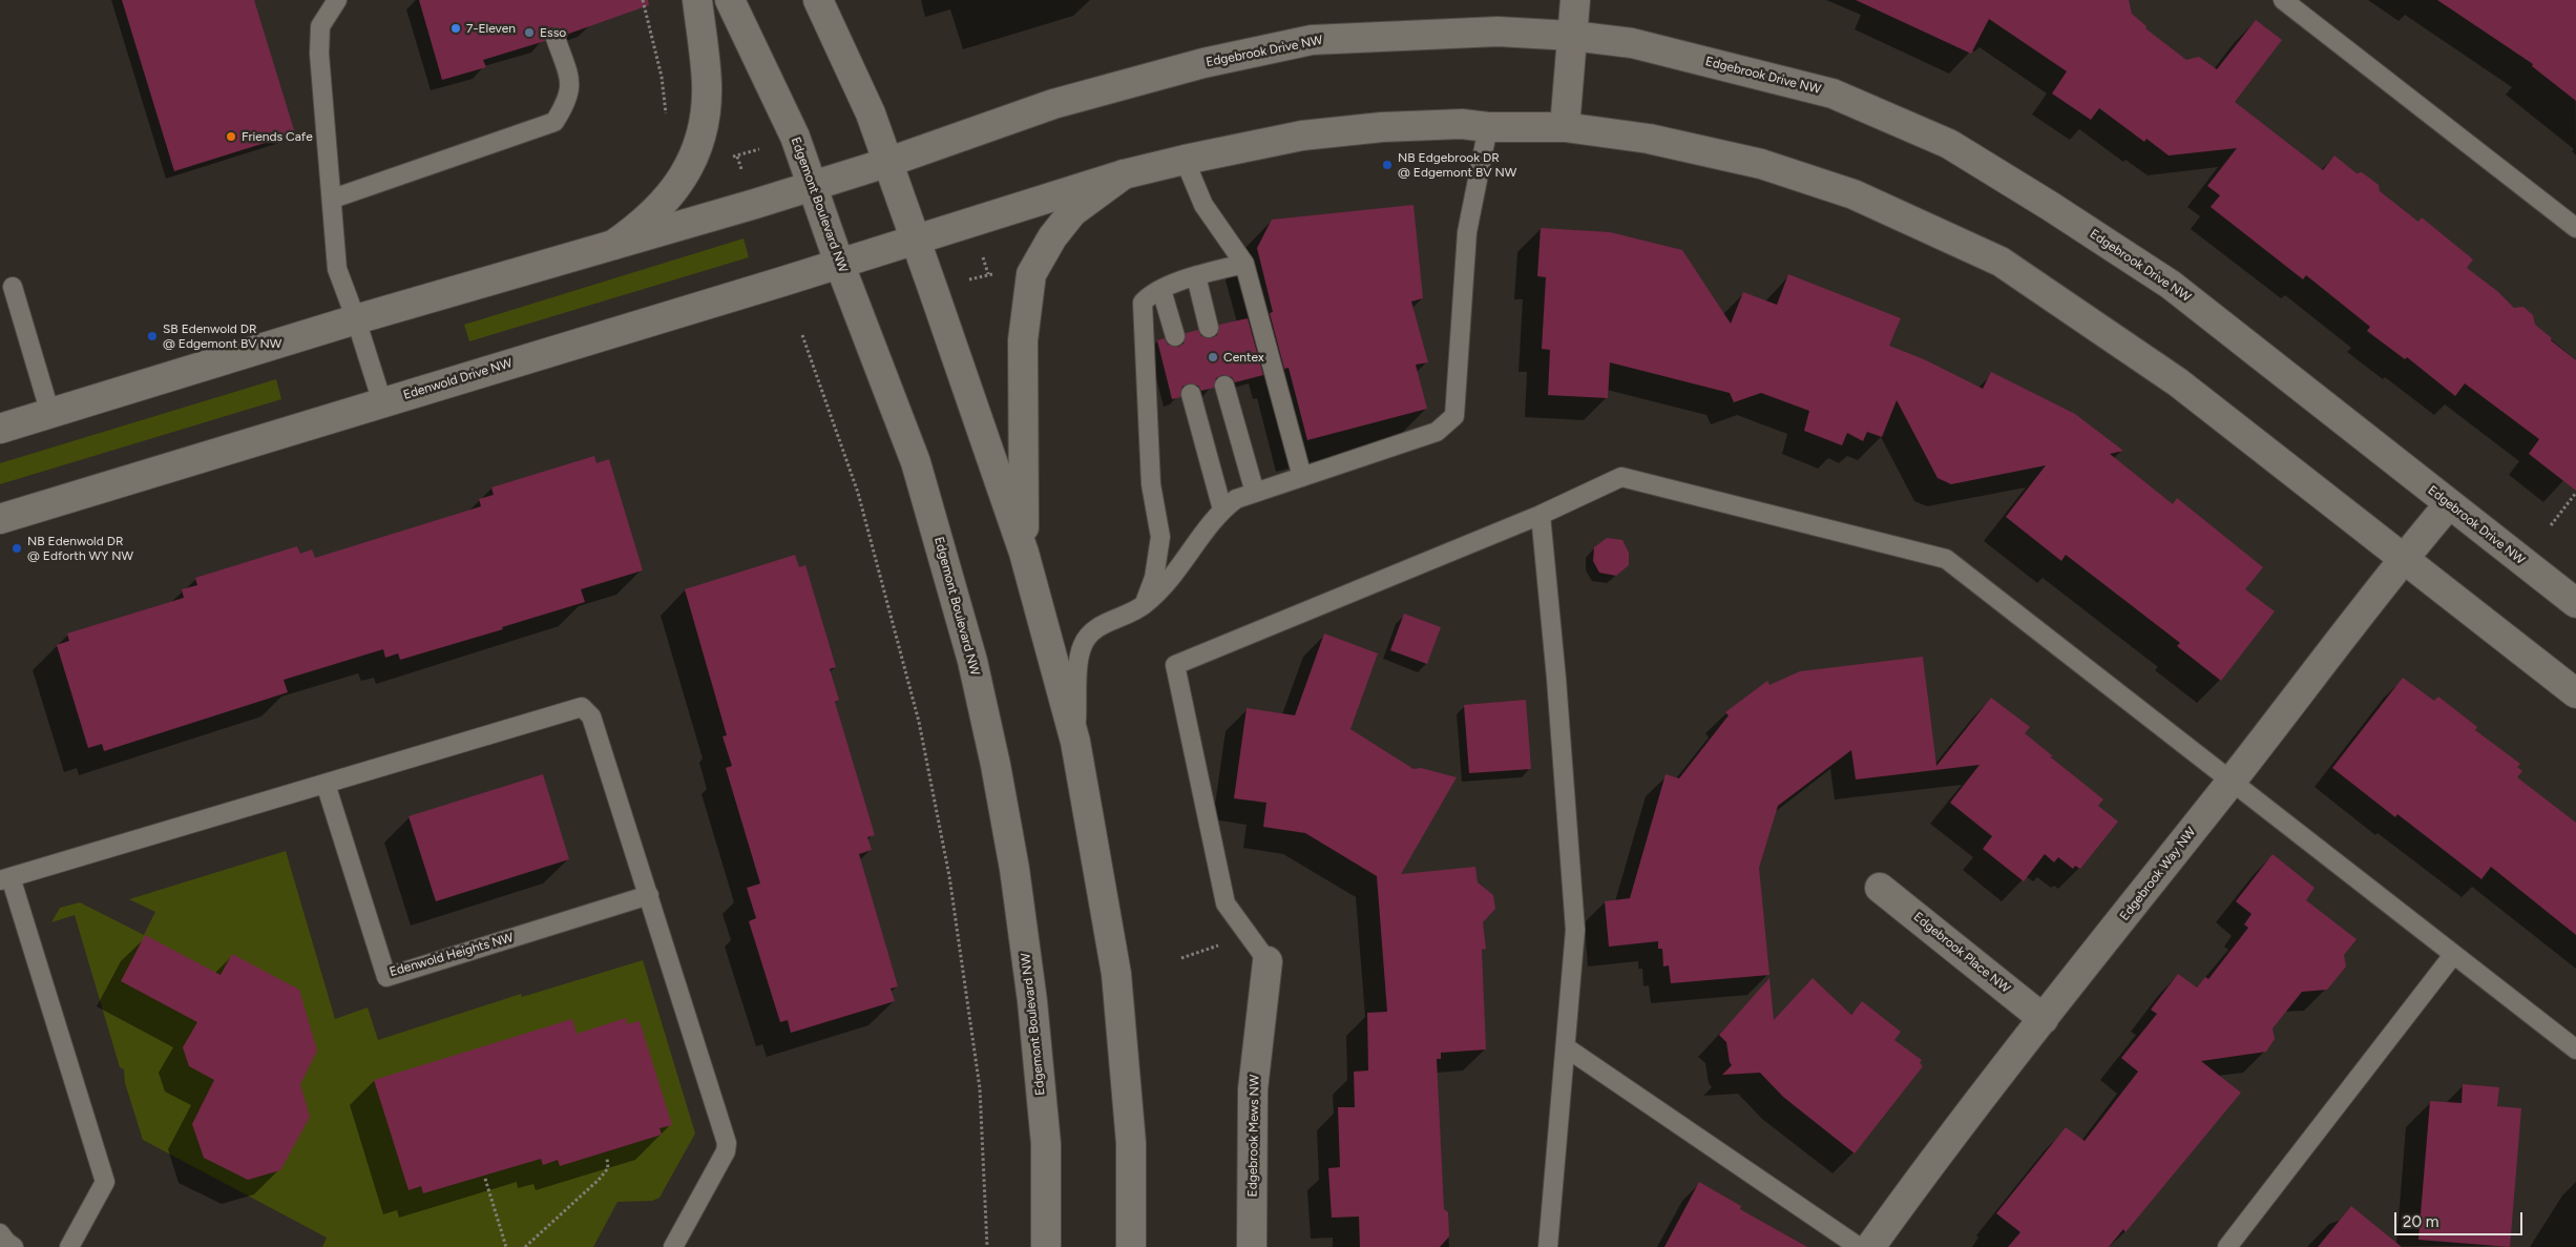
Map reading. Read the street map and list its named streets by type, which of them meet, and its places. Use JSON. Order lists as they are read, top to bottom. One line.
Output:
{"streets":{"street":["Edgebrook Drive NW","Edgemont Boulevard NW","Edenwold Drive NW","Edgebrook Way NW","Edgebrook Place NW","Edgebrook Mews NW"],"lane":["Edenwold Heights NW"]},"crossings":[["Edgebrook Drive NW","Edgemont Boulevard NW"],["Edgebrook Drive NW","Edgebrook Way NW"],["Edgemont Boulevard NW","Edenwold Drive NW"],["Edgebrook Way NW","Edgebrook Place NW"]],"places":["7-Eleven","Esso","Friends Cafe","NB Edgebrook DR @ Edgemont BV NW","SB Edenwold DR @ Edgemont BV NW","Centex","NB Edenwold DR @ Edforth WY NW"],"scale_bar":"20 m"}
